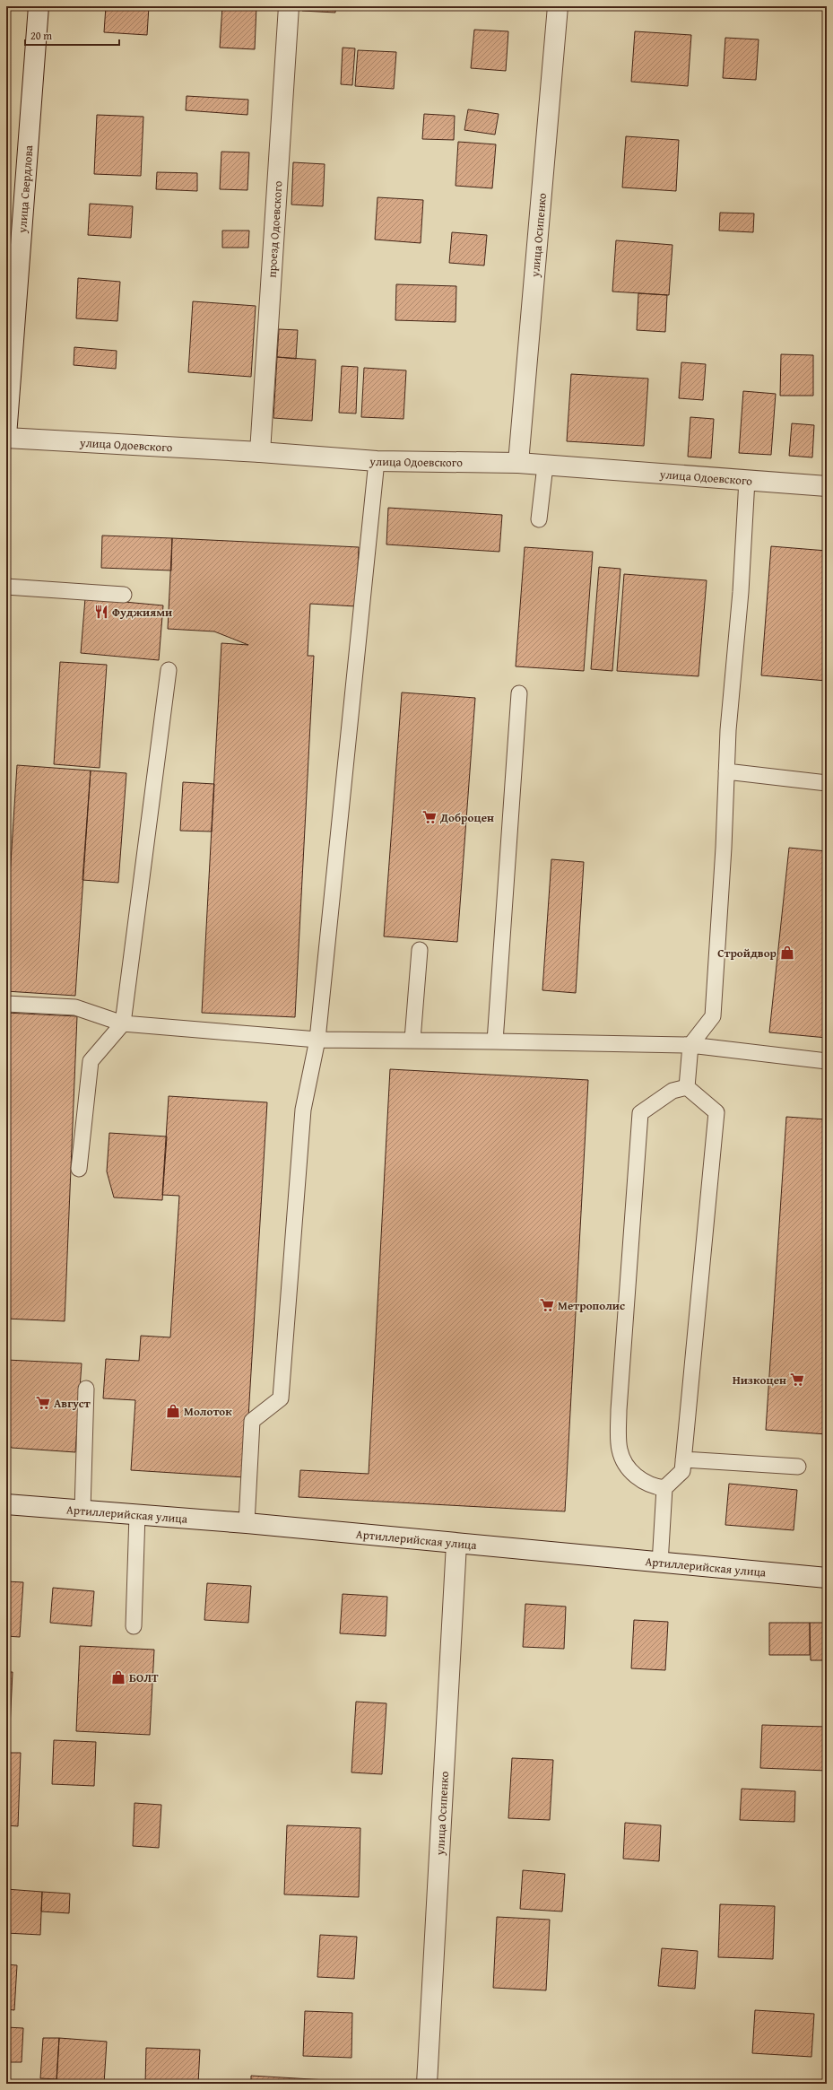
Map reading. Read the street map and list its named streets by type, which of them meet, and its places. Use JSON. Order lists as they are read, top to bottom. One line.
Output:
{"streets":{"street":["улица Свердлова","проезд Одоевского","улица Осипенко","улица Одоевского","Артиллерийская улица"]},"crossings":[["улица Свердлова","улица Одоевского"],["проезд Одоевского","улица Одоевского"],["улица Осипенко","улица Одоевского"],["улица Осипенко","Артиллерийская улица"]],"places":{"restaurant":["Фуджиями"],"supermarket":["Доброцен","Метрополис","Низкоцен","Август"],"shop":["Стройдвор","Молоток","БОЛТ"]},"scale_bar":"20 m"}
